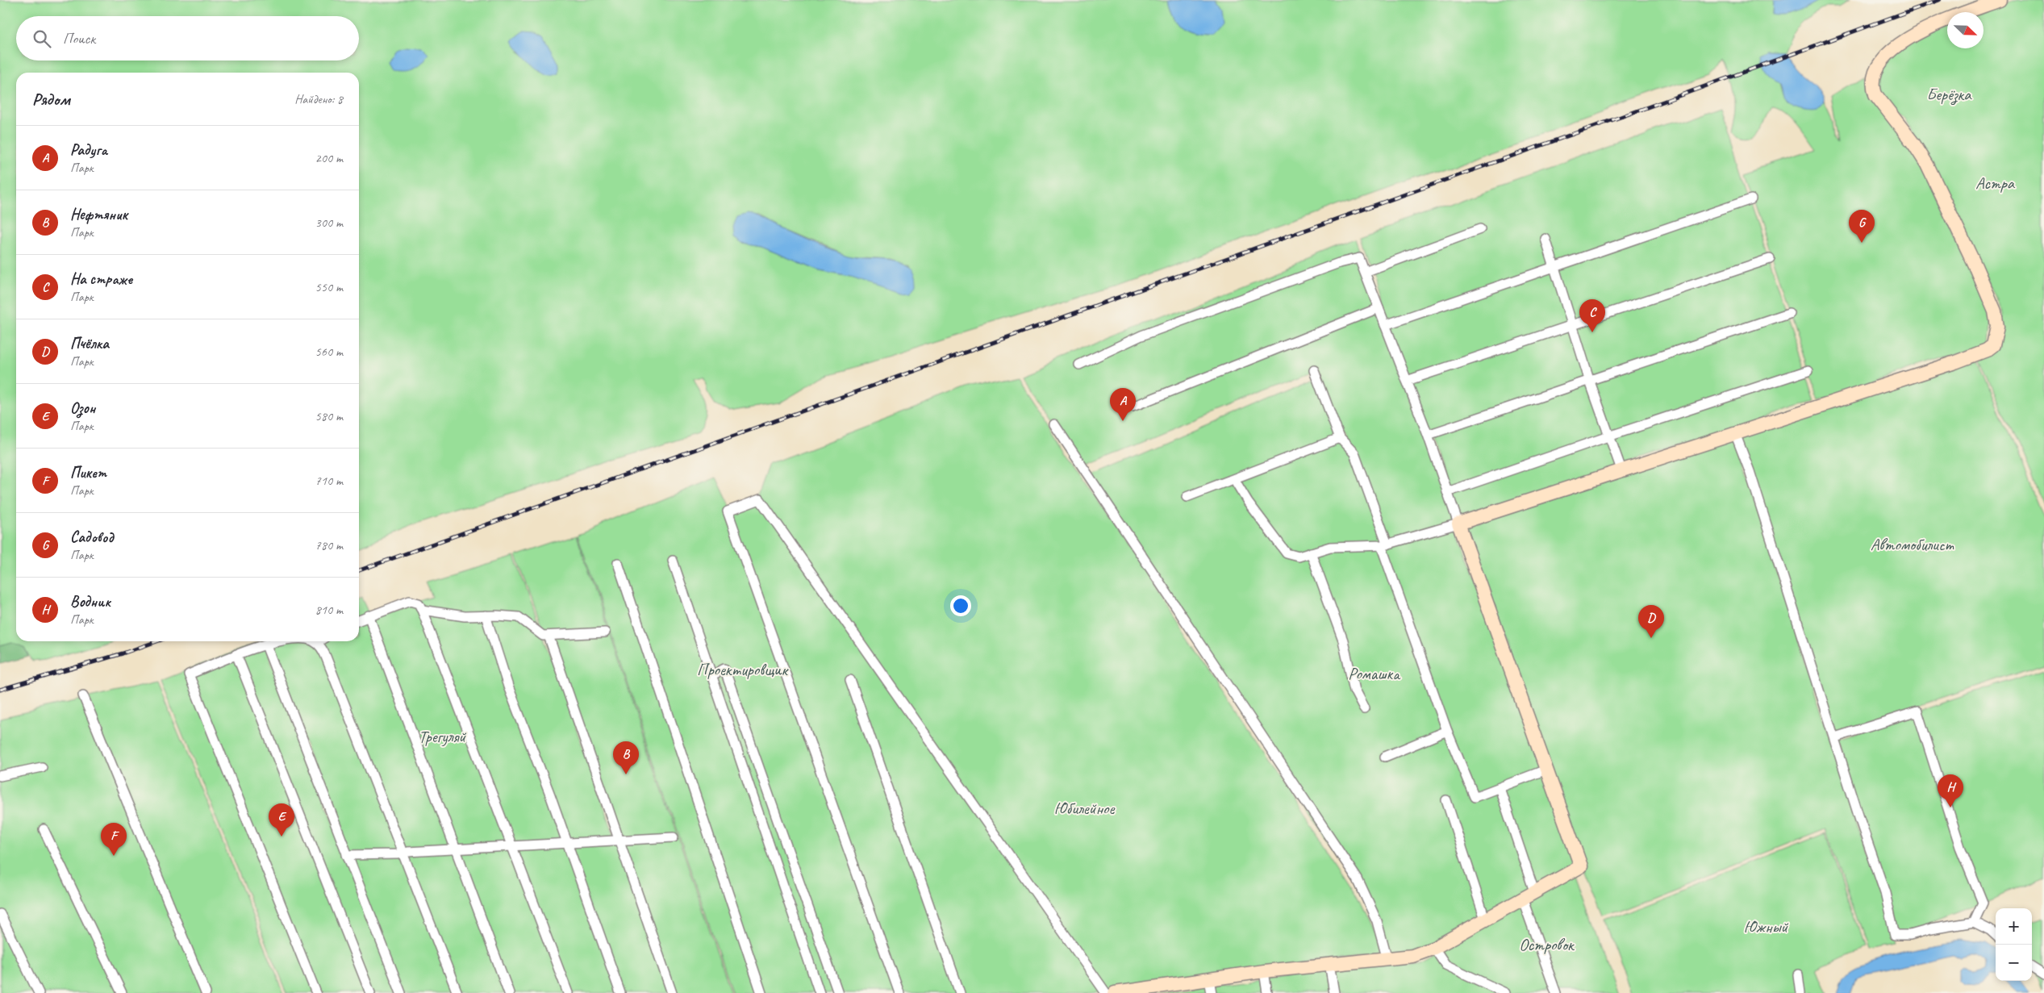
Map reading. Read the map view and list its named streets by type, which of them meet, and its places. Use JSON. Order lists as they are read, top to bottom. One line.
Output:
{"parks":["Берёзка","Астра","Автомобилист","Проектировщик","Ромашка","Трегуляй","Юбилейное","Южный","Островок"],"north":"bottom right","page":{"search":"Поиск","heading":["Рядом","Найдено: 8"],"list":[{"mark":"A","name":"Радуга","note":"Парк","value":"200 m"},{"mark":"B","name":"Нефтяник","note":"Парк","value":"300 m"},{"mark":"C","name":"На страже","note":"Парк","value":"550 m"},{"mark":"D","name":"Пчёлка","note":"Парк","value":"560 m"},{"mark":"E","name":"Озон","note":"Парк","value":"580 m"},{"mark":"F","name":"Пикет","note":"Парк","value":"710 m"},{"mark":"G","name":"Садовод","note":"Парк","value":"780 m"},{"mark":"H","name":"Водник","note":"Парк","value":"810 m"}],"pins":["G","C","A","D","B","H","E","F"],"map_buttons":["+","−"]}}
